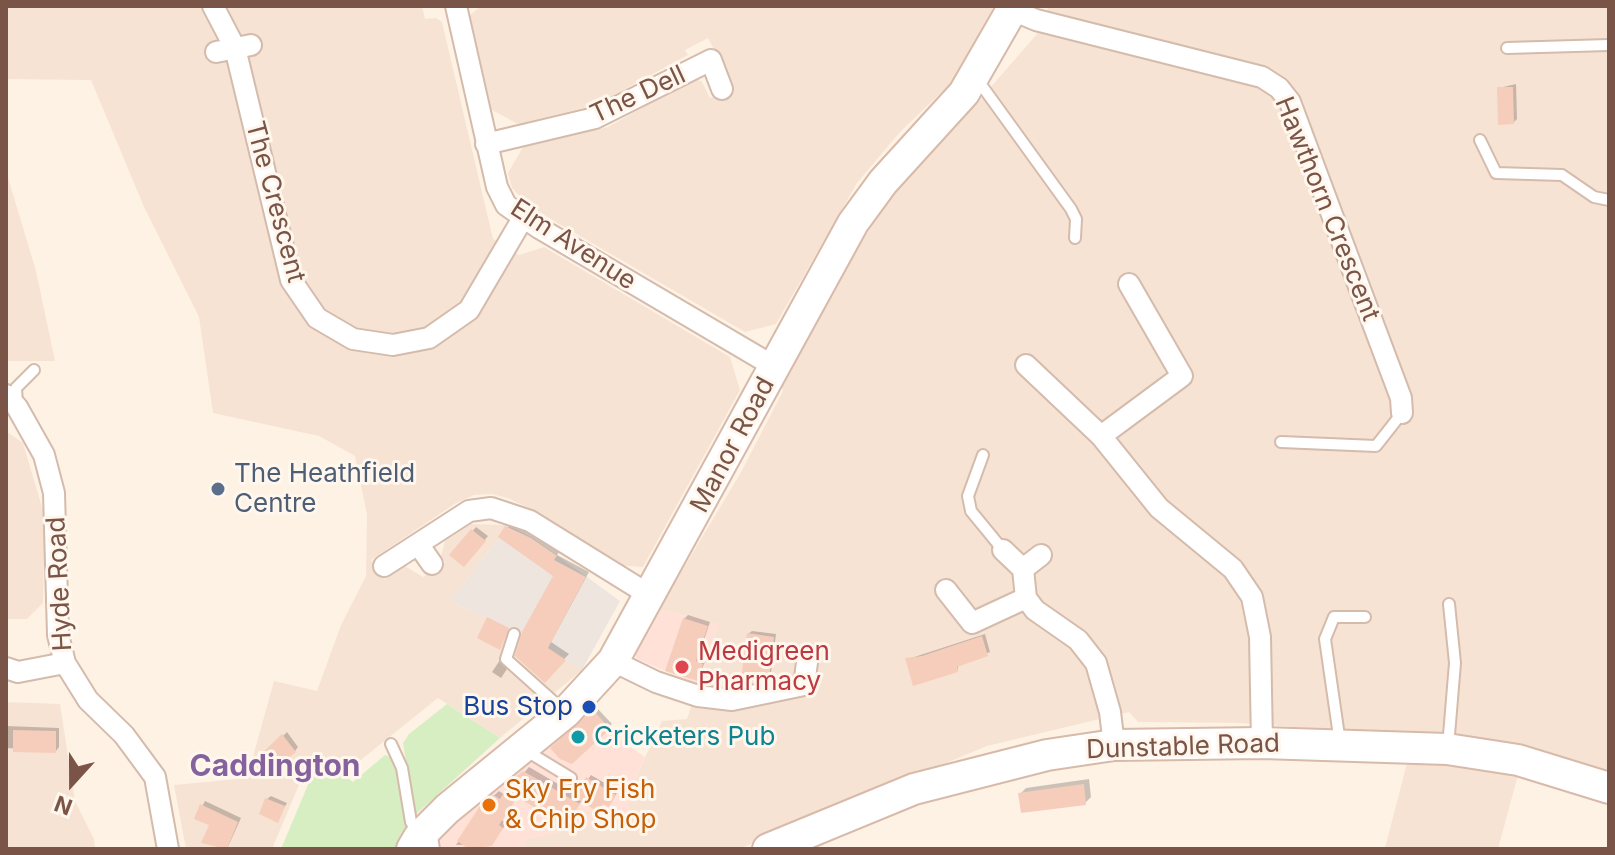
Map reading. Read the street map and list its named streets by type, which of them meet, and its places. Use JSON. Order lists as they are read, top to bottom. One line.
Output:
{"streets":{"street":["The Dell","The Crescent","Hawthorn Crescent","Elm Avenue","Manor Road","Hyde Road","Dunstable Road"]},"crossings":[["The Dell","Elm Avenue"],["The Crescent","Elm Avenue"],["Hawthorn Crescent","Manor Road"],["Elm Avenue","Manor Road"]],"districts":["Caddington"],"places":["The Heathfield Centre","Medigreen Pharmacy","Bus Stop","Cricketers Pub","Sky Fry Fish & Chip Shop"],"north":"bottom"}
